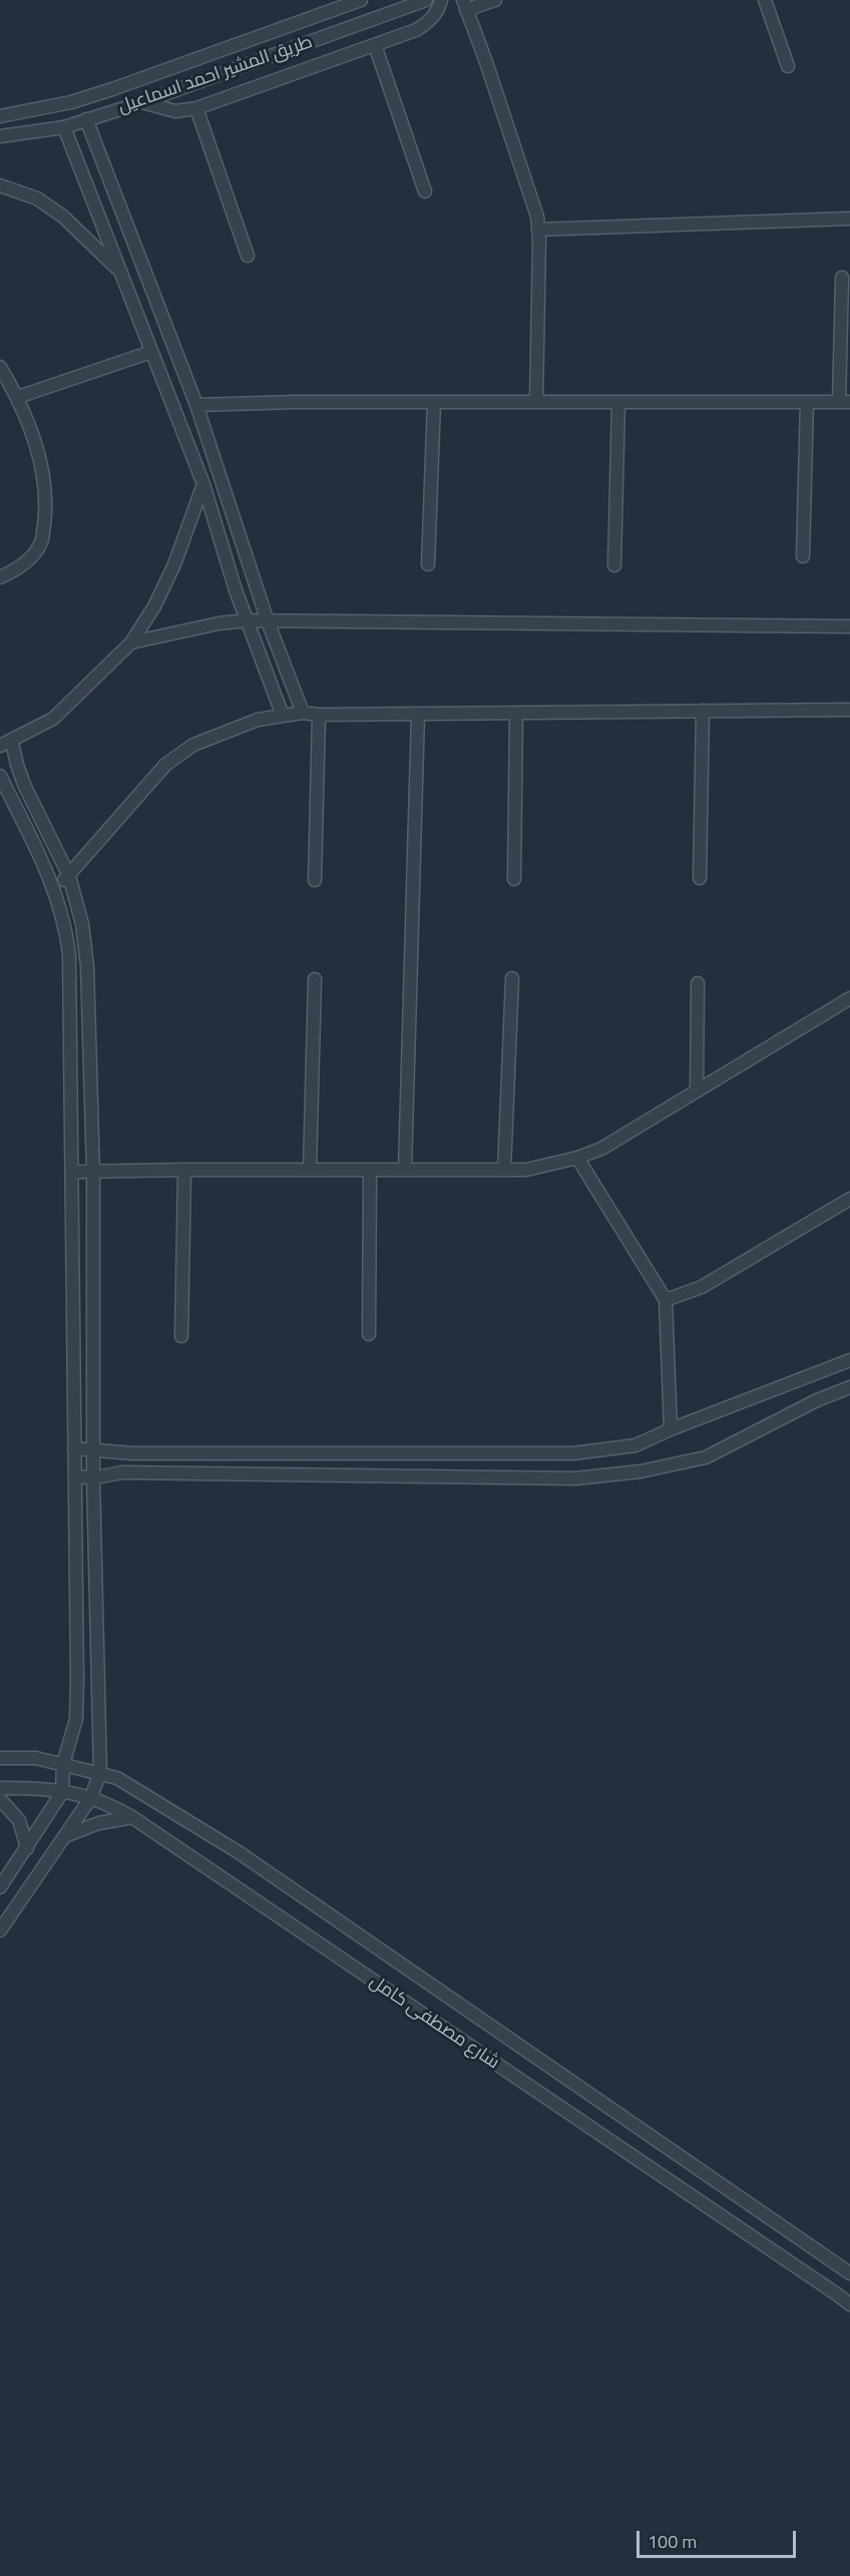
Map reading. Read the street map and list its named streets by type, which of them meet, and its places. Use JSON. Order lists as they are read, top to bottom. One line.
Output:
{"streets":{"street":["طريق المشير احمد اسماعيل","شارع مصطفى كامل"]},"scale_bar":"100 m"}
